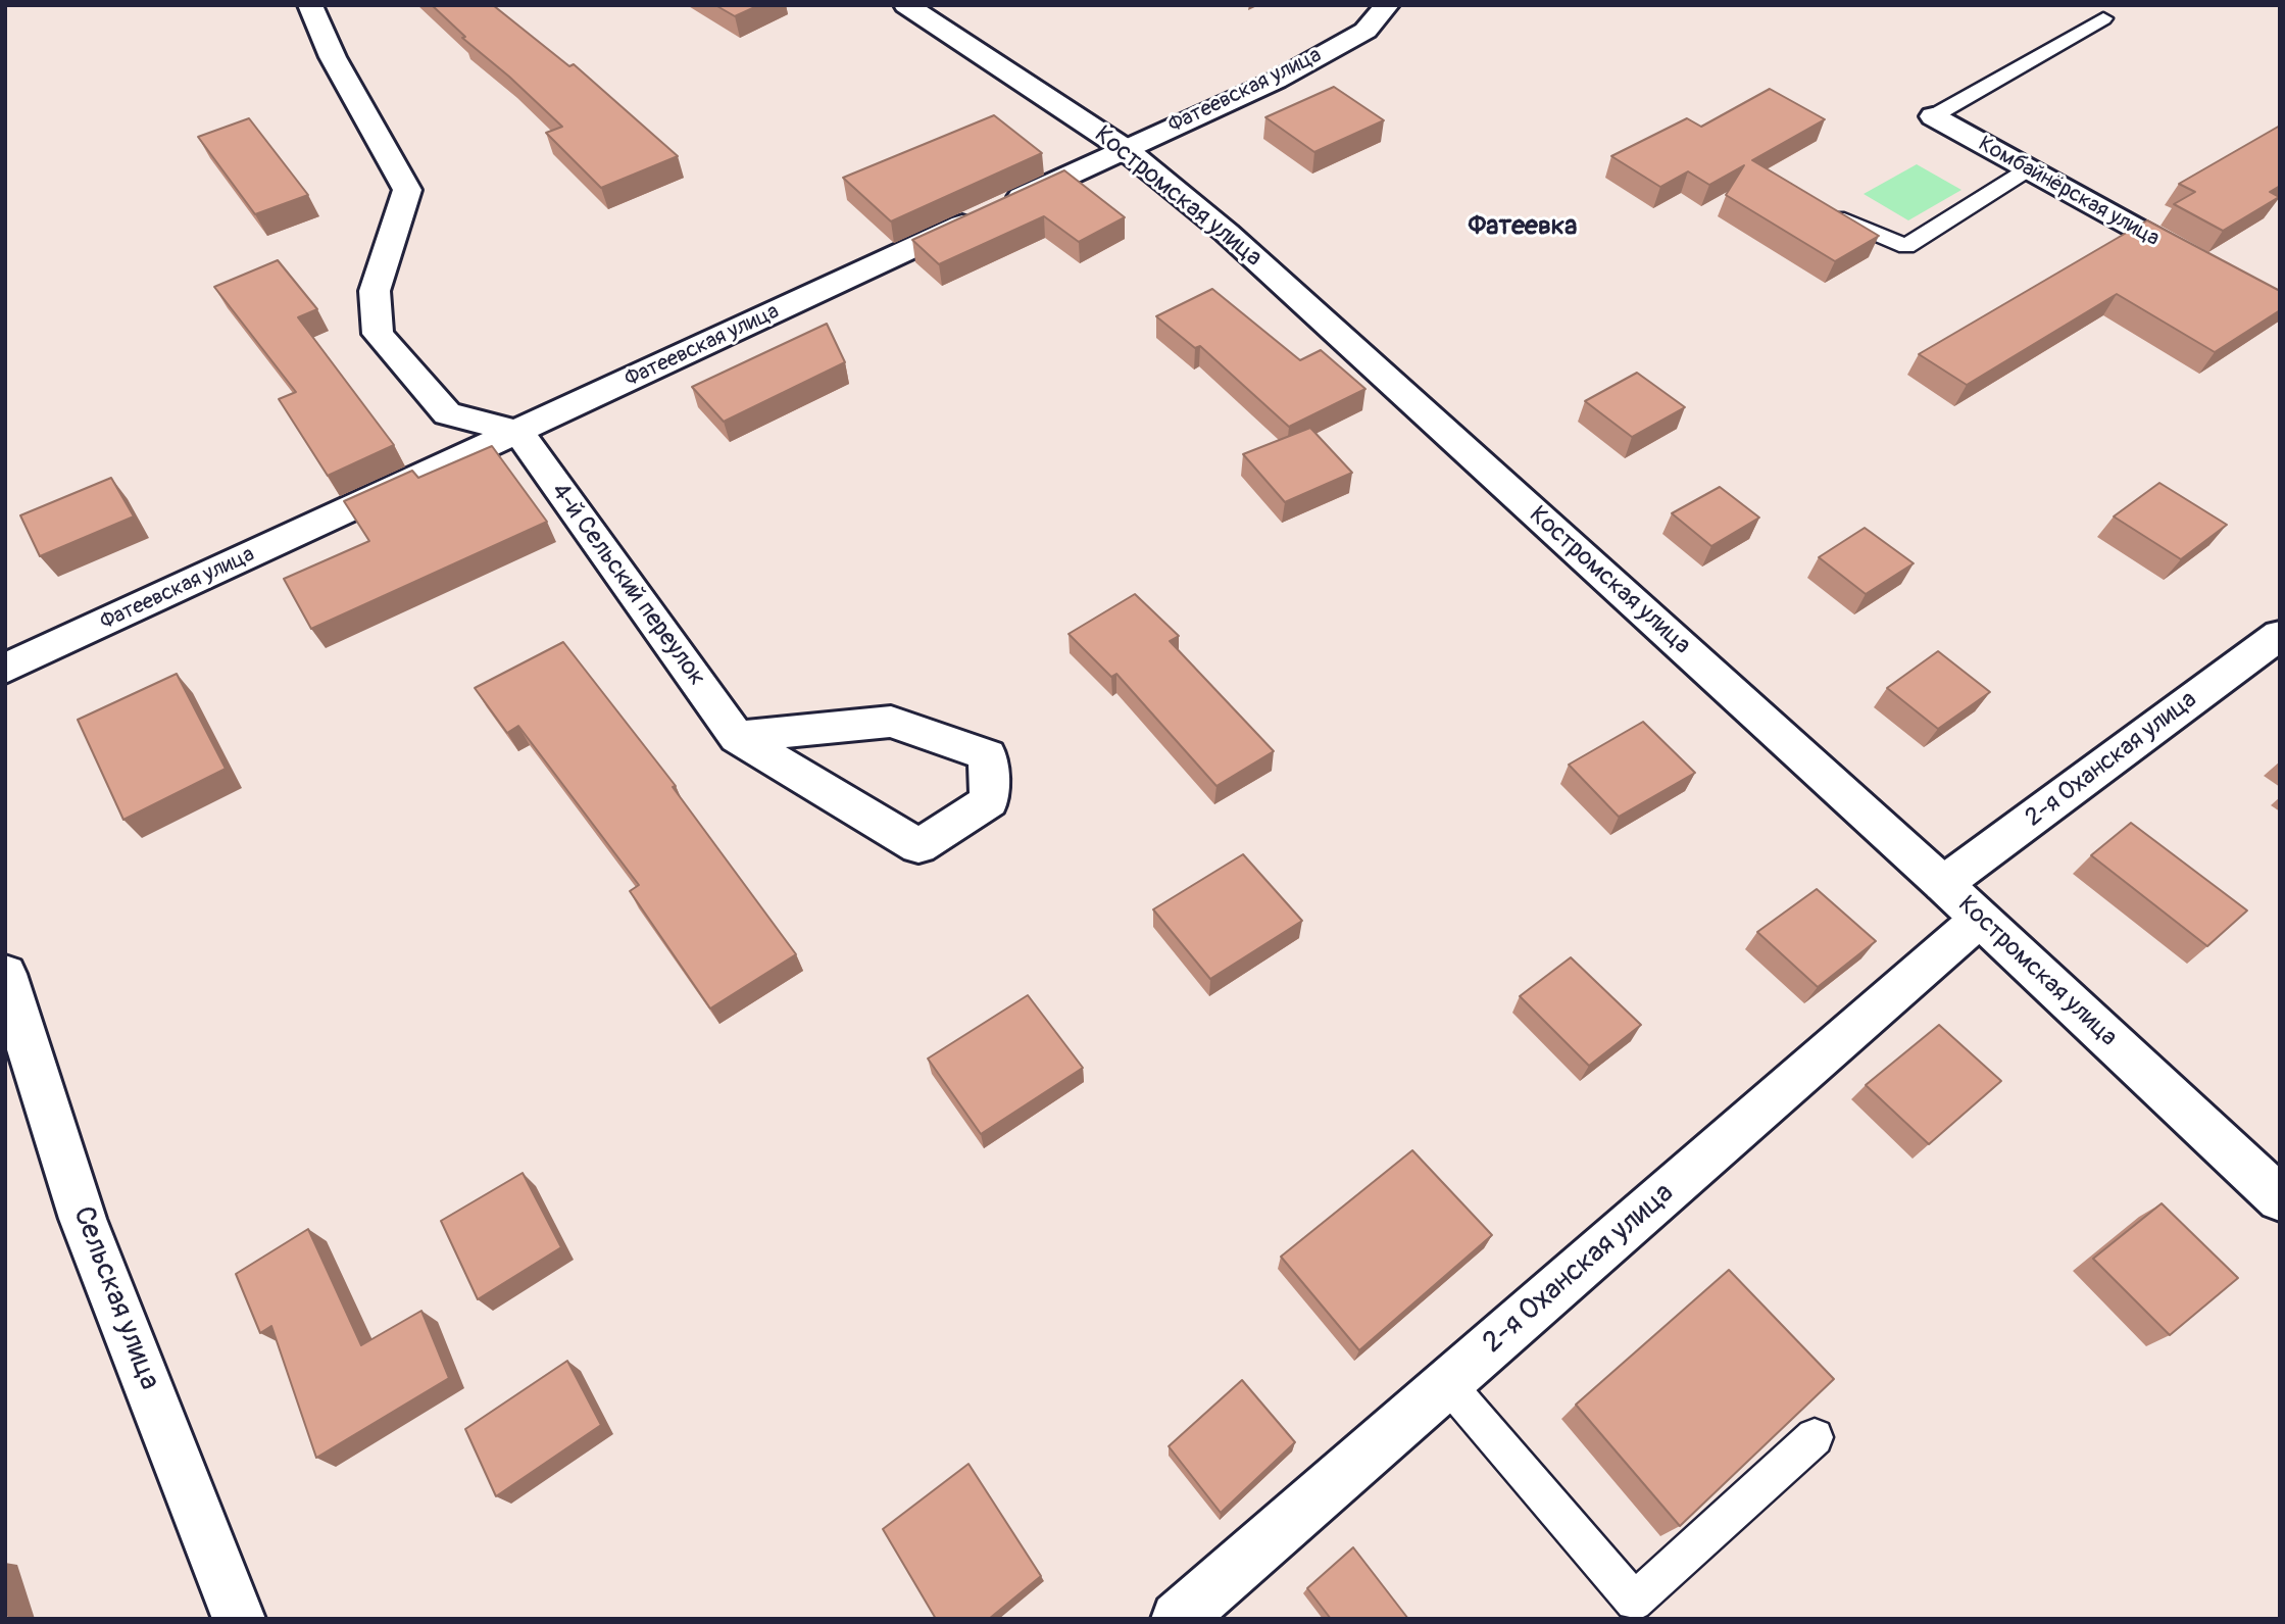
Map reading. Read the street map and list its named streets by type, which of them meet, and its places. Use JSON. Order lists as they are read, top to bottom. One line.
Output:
{"streets":{"street":["Фатеевская улица","Комбайнёрская улица","Костромская улица","4-й Сельский переулок","2-я Оханская улица","Сельская улица"]},"crossings":[["Фатеевская улица","Костромская улица"],["Фатеевская улица","4-й Сельский переулок"],["Костромская улица","2-я Оханская улица"]],"districts":["Фатеевка"]}
